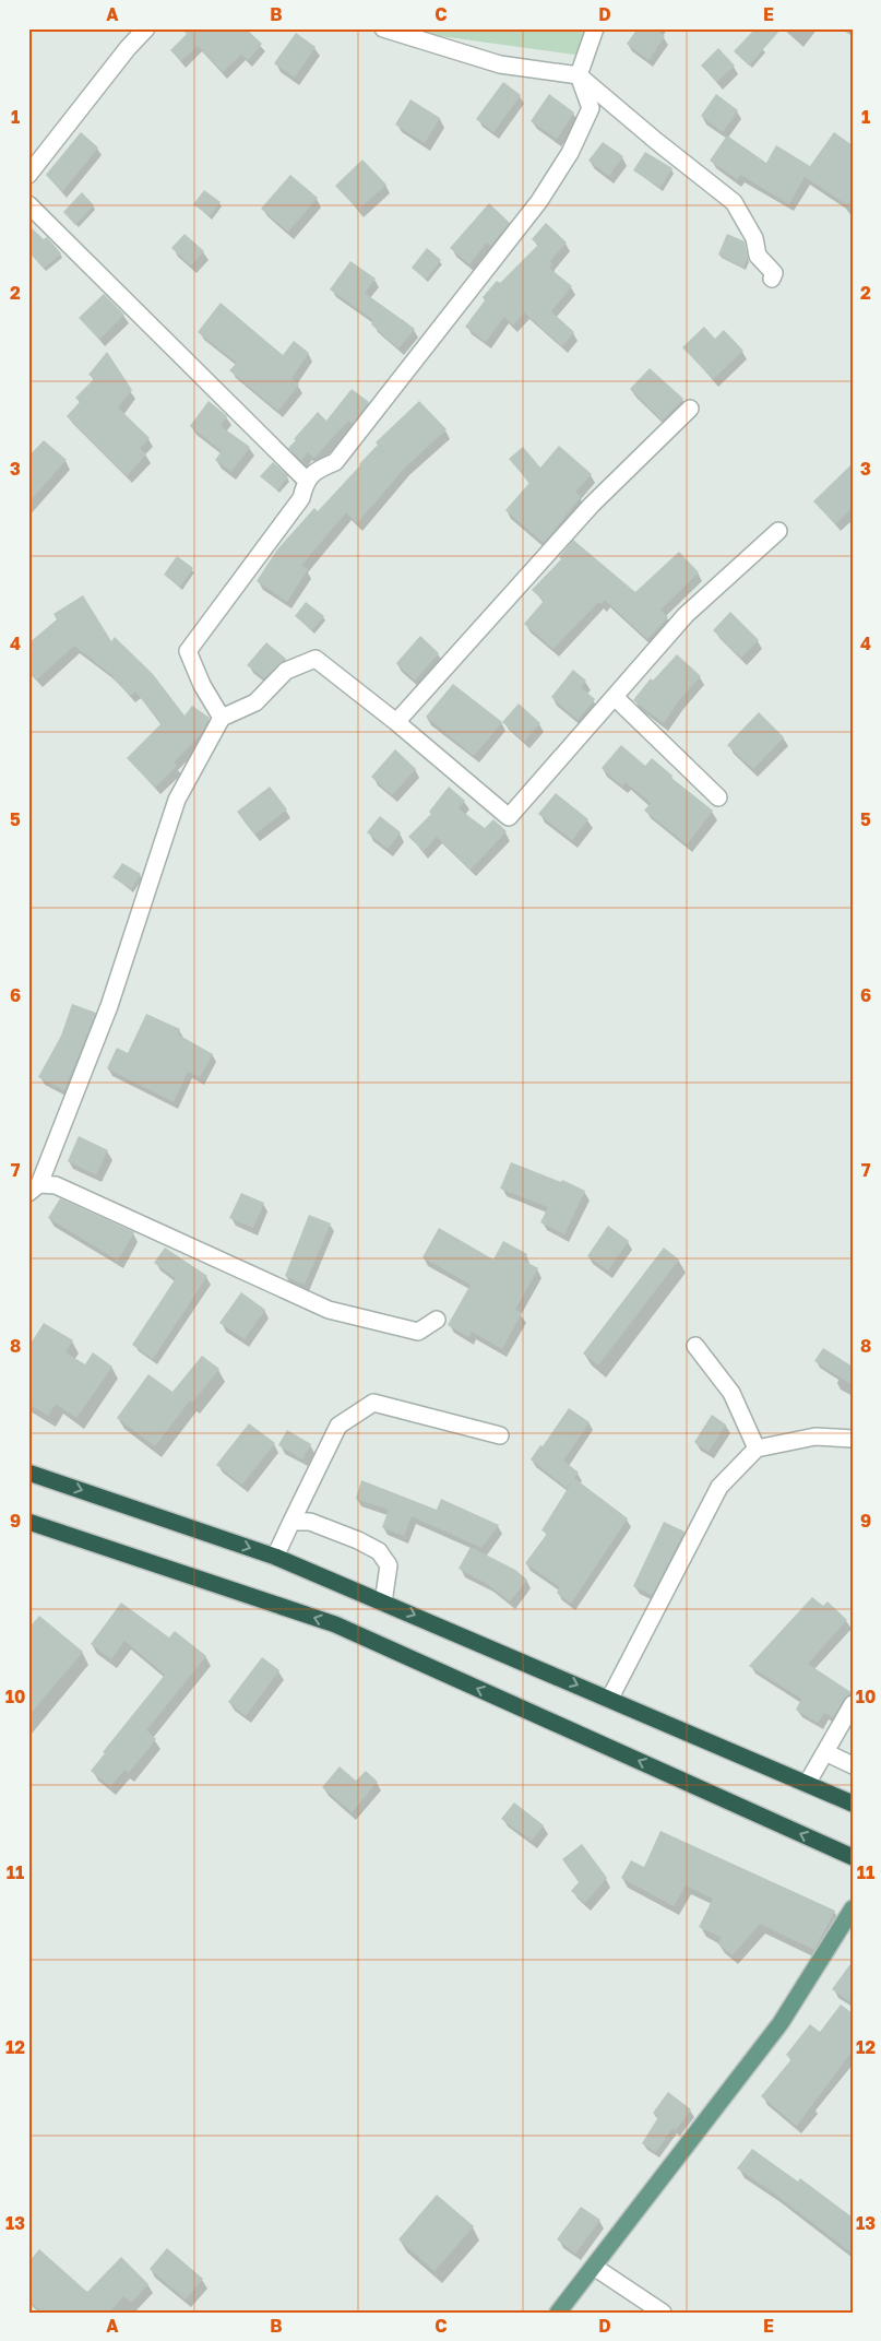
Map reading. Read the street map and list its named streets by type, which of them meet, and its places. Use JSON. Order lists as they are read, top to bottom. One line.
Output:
{"grid":{"columns":["A","B","C","D","E"],"rows":["1","2","3","4","5","6","7","8","9","10","11","12","13"]}}
